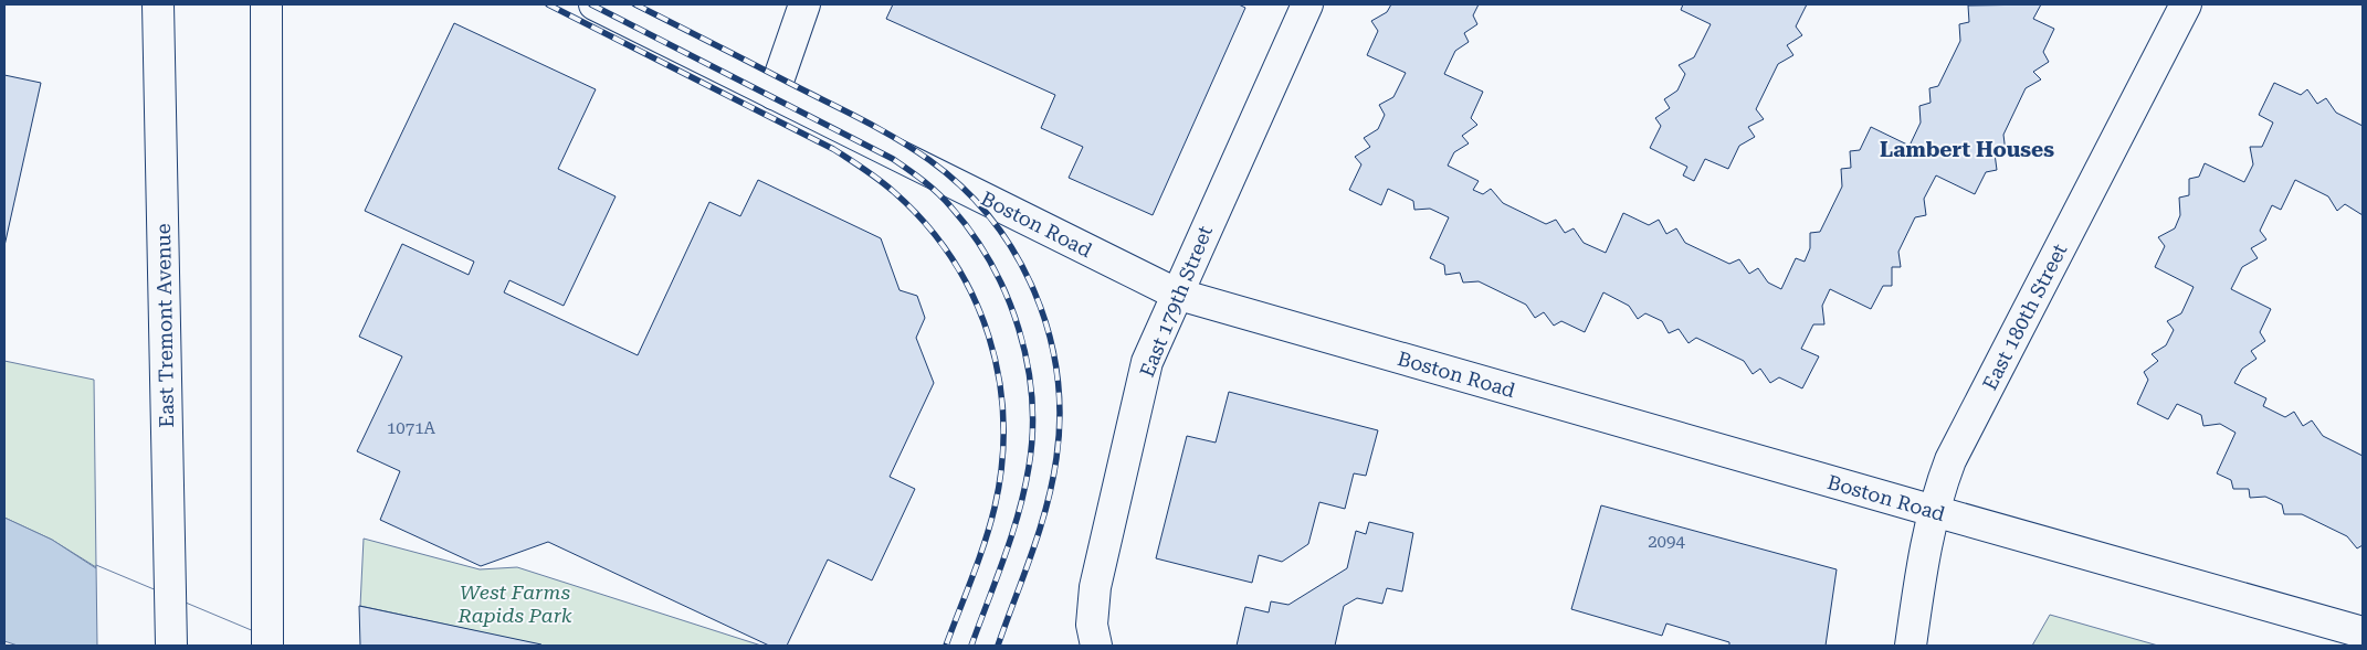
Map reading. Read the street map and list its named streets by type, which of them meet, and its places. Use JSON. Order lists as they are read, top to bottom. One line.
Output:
{"streets":{"street":["Boston Road","East 179th Street","East 180th Street","East Tremont Avenue"]},"crossings":[["Boston Road","East 179th Street"],["Boston Road","East 180th Street"]],"districts":["Lambert Houses"],"parks":["West Farms Rapids Park"],"house_numbers":["1071A","2094"]}
